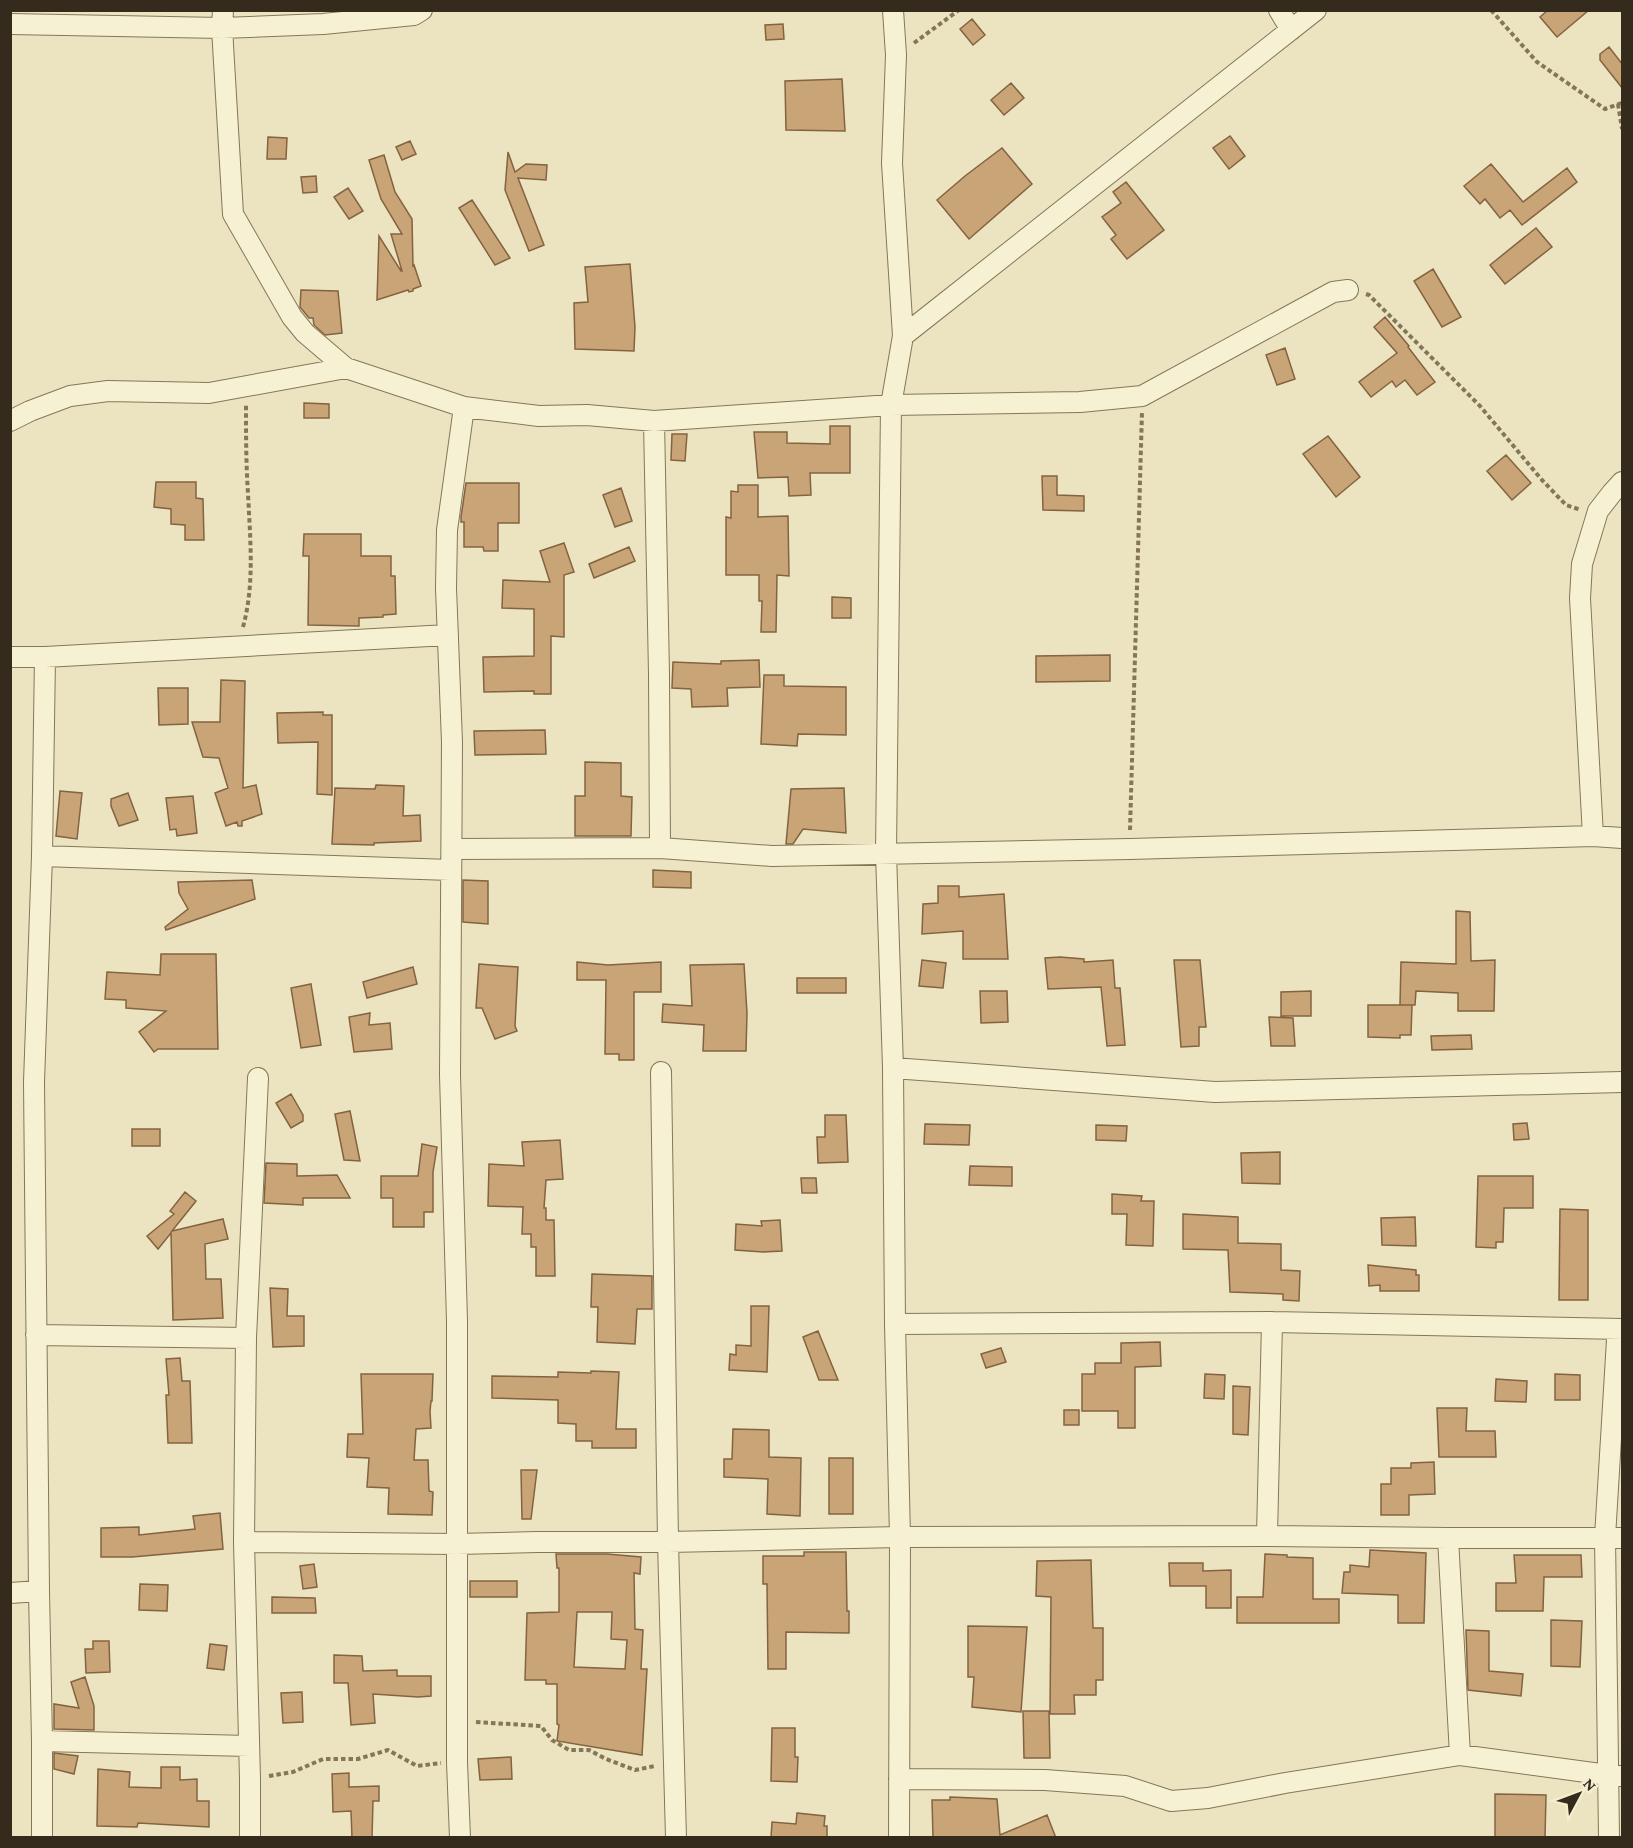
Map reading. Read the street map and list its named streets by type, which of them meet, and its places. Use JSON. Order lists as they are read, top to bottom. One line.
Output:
{"north":"top right"}
